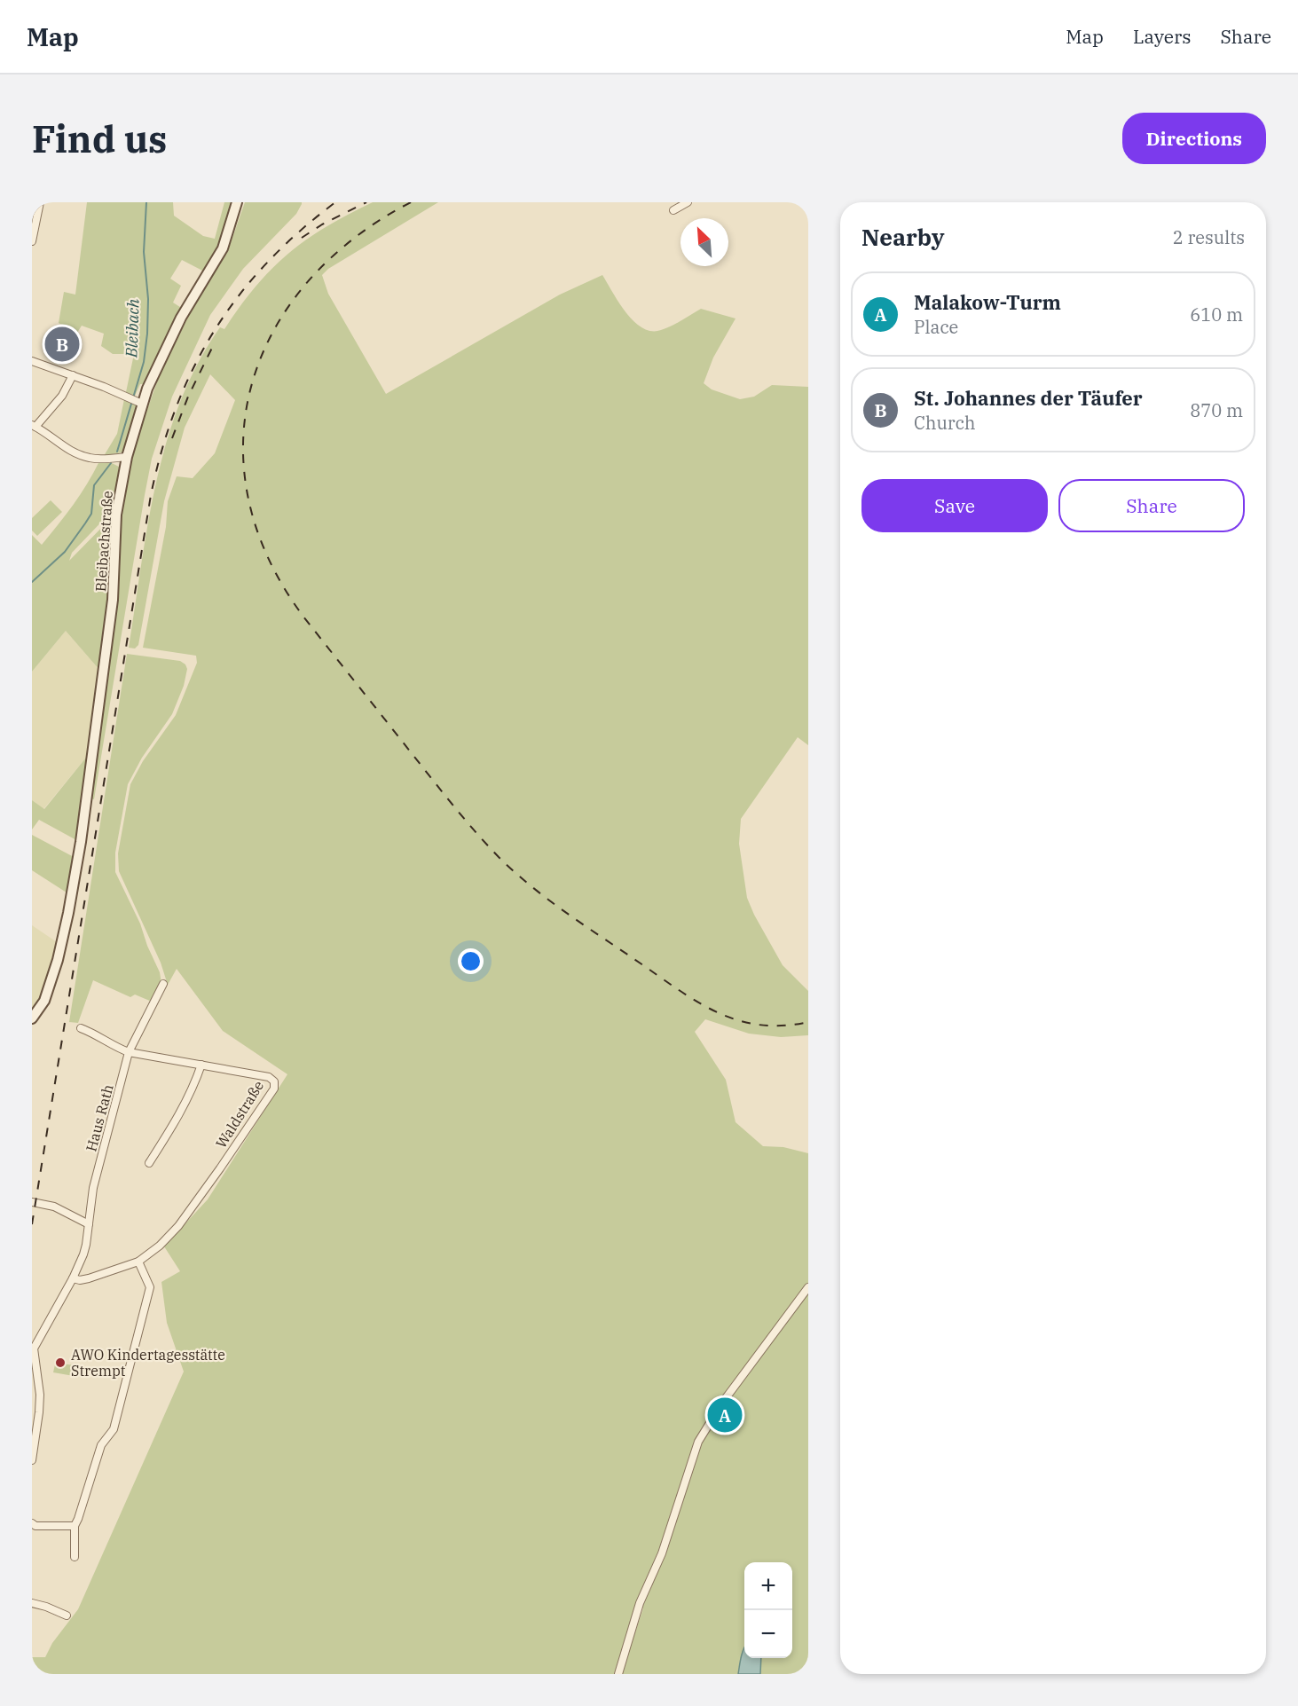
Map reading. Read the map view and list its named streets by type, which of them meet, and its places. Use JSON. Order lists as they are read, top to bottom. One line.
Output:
{"streets":{"main road":["Bleibachstraße"],"street":["Waldstraße","Haus Rath"]},"crossings":[["Waldstraße","Haus Rath"]],"water":["Bleibach"],"places":["AWO Kindertagesstätte Strempt"],"north":"top left","page":{"header":"Map","nav":["Map","Layers","Share"],"buttons":["Directions",["Save","Share"]],"title":"Find us","heading":["Nearby","2 results"],"list":[{"mark":"A","name":"Malakow-Turm","note":"Place","value":"610 m"},{"mark":"B","name":"St. Johannes der Täufer","note":"Church","value":"870 m"}],"pins":["B","A"],"map_buttons":["+","−"]}}
